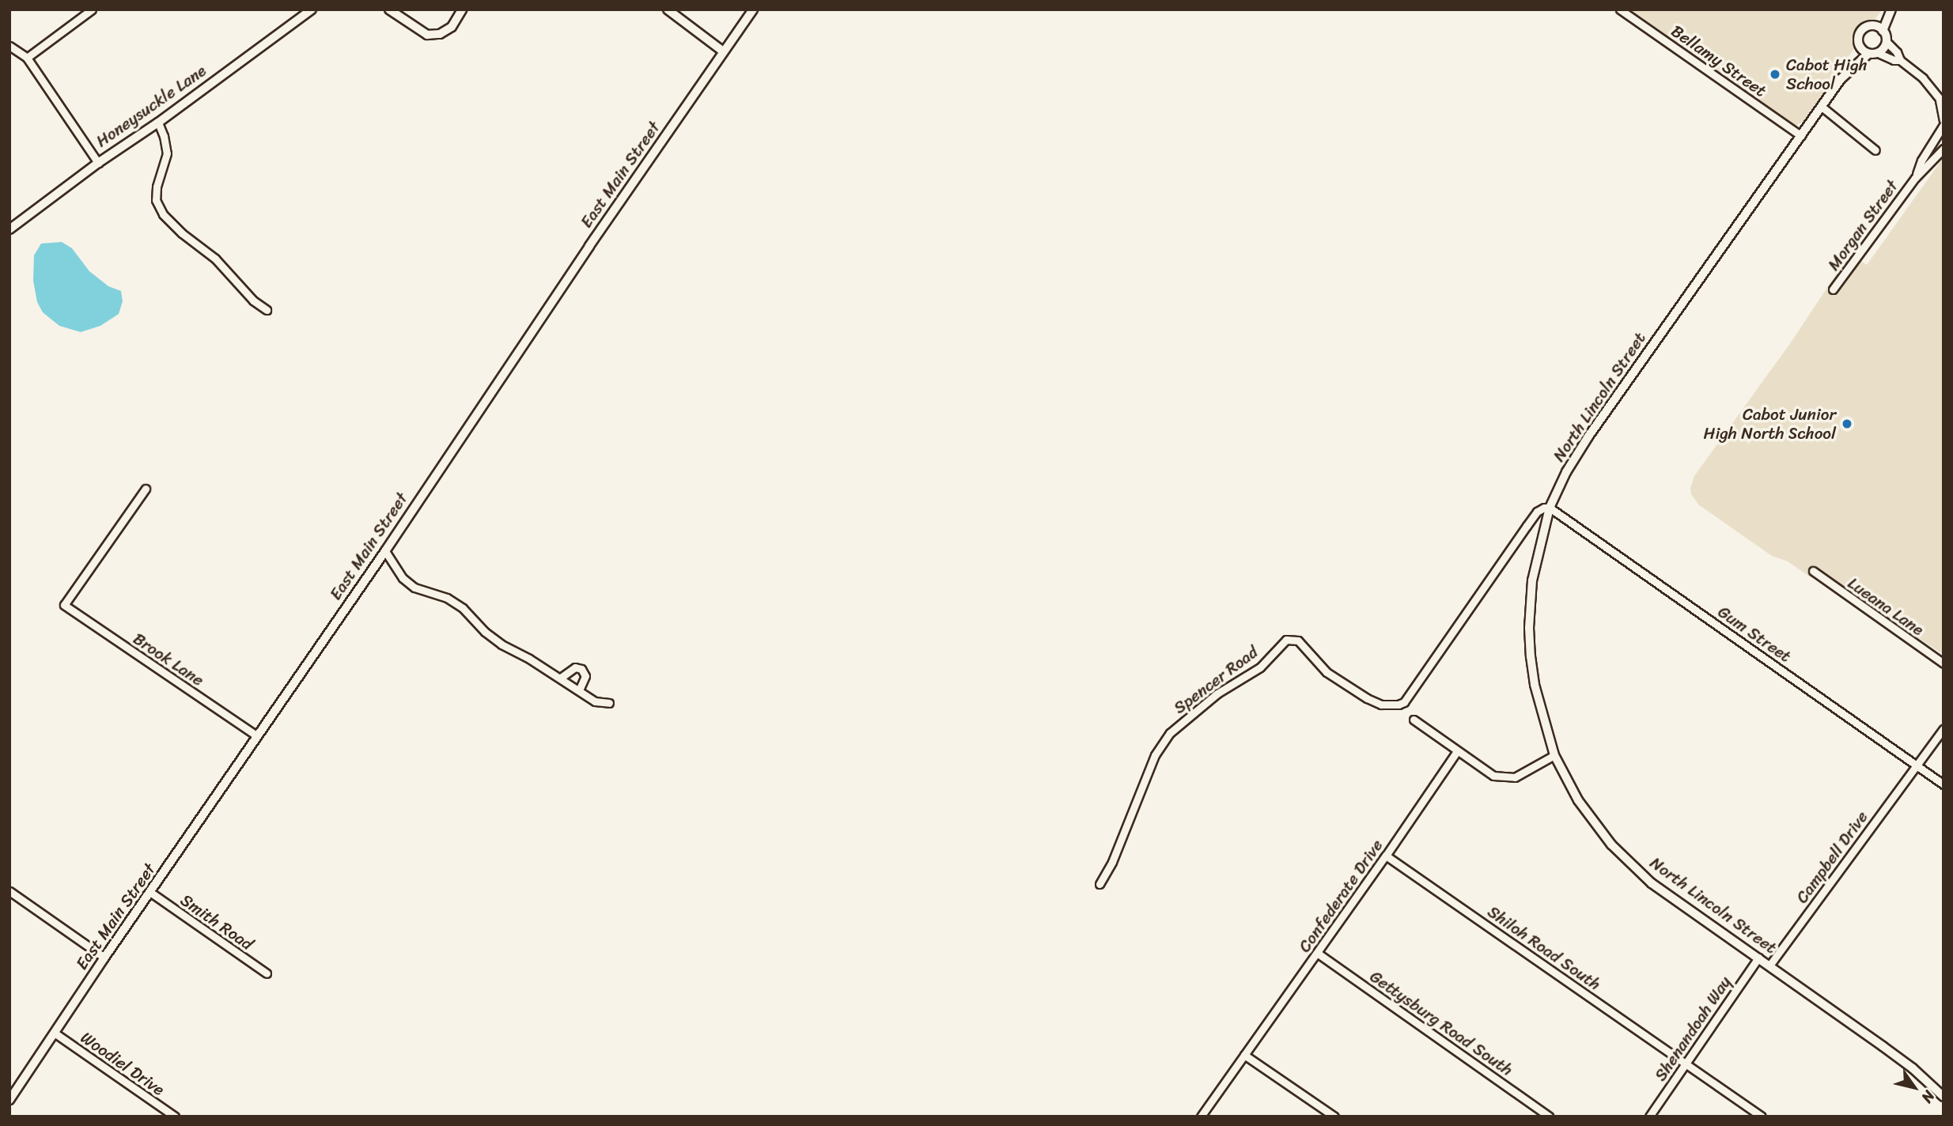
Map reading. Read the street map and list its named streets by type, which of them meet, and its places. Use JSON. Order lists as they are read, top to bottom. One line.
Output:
{"streets":{"street":["Bellamy Street","Honeysuckle Lane","East Main Street","Morgan Street","North Lincoln Street","Lueana Lane","Gum Street","Brook Lane","Spencer Road","Campbell Drive","Confederate Drive","Smith Road","Shiloh Road South","Gettysburg Road South","Shenandoah Way","Woodiel Drive"]},"crossings":[["Bellamy Street","North Lincoln Street"],["East Main Street","Brook Lane"],["East Main Street","Smith Road"],["East Main Street","Woodiel Drive"],["North Lincoln Street","Gum Street"],["North Lincoln Street","Spencer Road"],["North Lincoln Street","Campbell Drive"],["North Lincoln Street","Shenandoah Way"],["Gum Street","Spencer Road"],["Gum Street","Campbell Drive"],["Confederate Drive","Shiloh Road South"],["Confederate Drive","Gettysburg Road South"],["Shiloh Road South","Shenandoah Way"]],"places":["Cabot High School","Cabot Junior High North School"],"north":"bottom right"}
